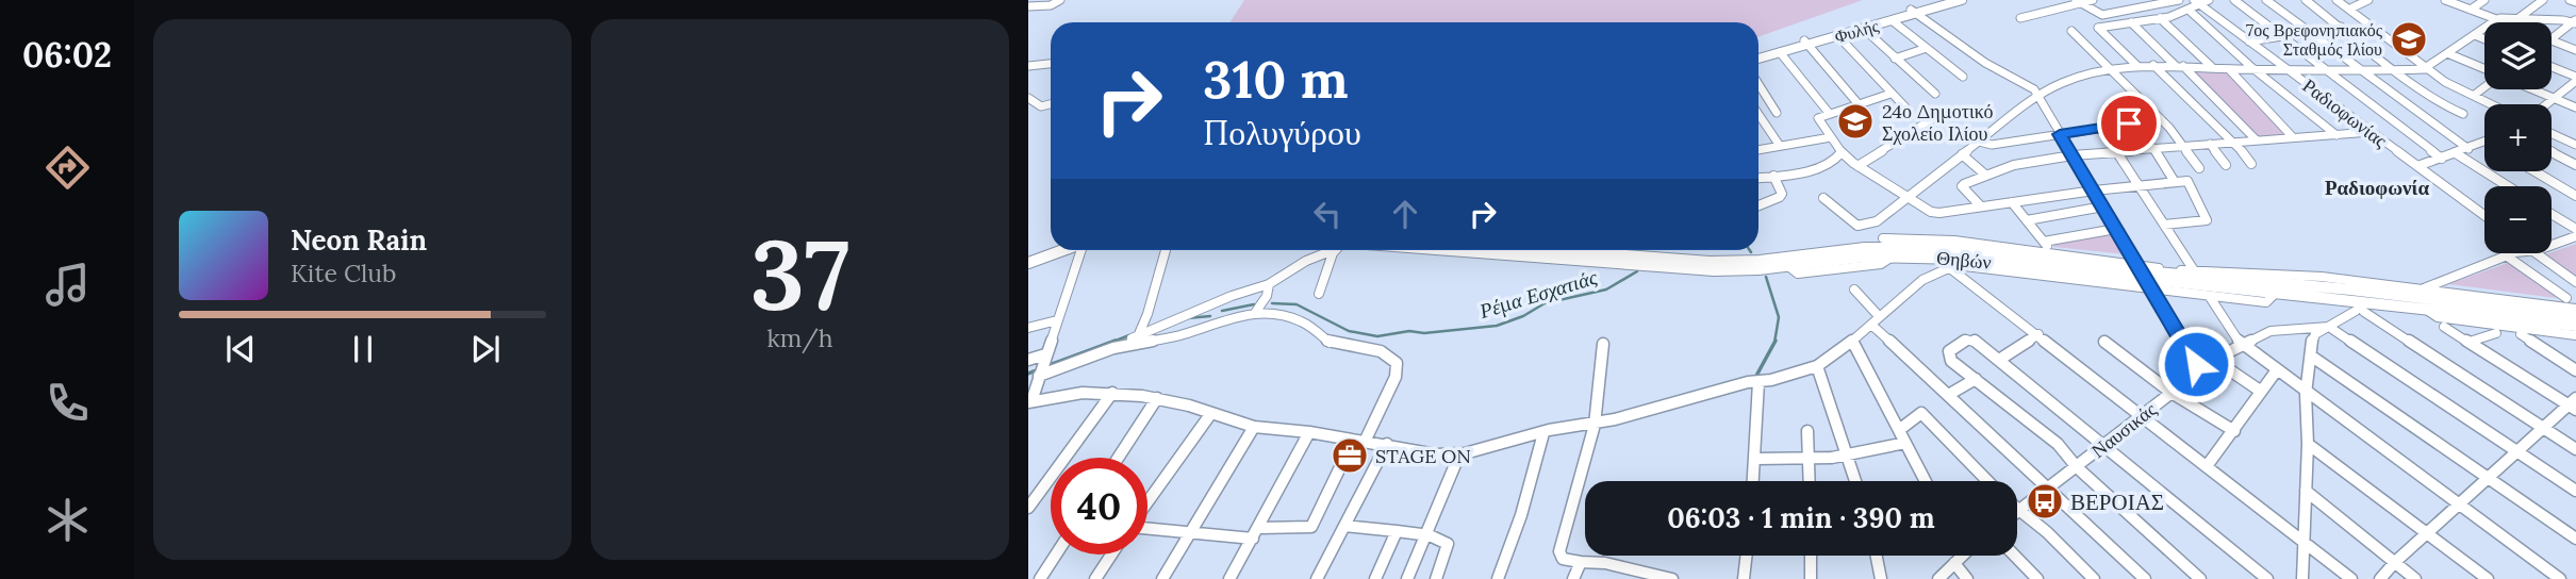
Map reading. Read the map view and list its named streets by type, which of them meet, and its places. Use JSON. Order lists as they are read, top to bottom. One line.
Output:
{"streets":{"main road":["Φυλής","Θηβών"],"street":["Ραδιοφωνίας","Ναυσικάς"]},"districts":["Ραδιοφωνία"],"water":["Ρέμα Εσχατιάς"],"places":{"school or university":["7ος Βρεφονηπιακός Σταθμός Ιλίου","24ο Δημοτικό Σχολείο Ιλίου"],"office":["STAGE ON"],"bus stop":["ΒΕΡΟΙΑΣ"]},"page":{"tabs":"06:02","tile":["37","km/h"],"map_buttons":["+","−"],"turn":["310 m","Πολυγύρου"],"song":["Neon Rain","Kite Club"],"limit":"40","trip":"06:03 · 1 min · 390 m"}}
